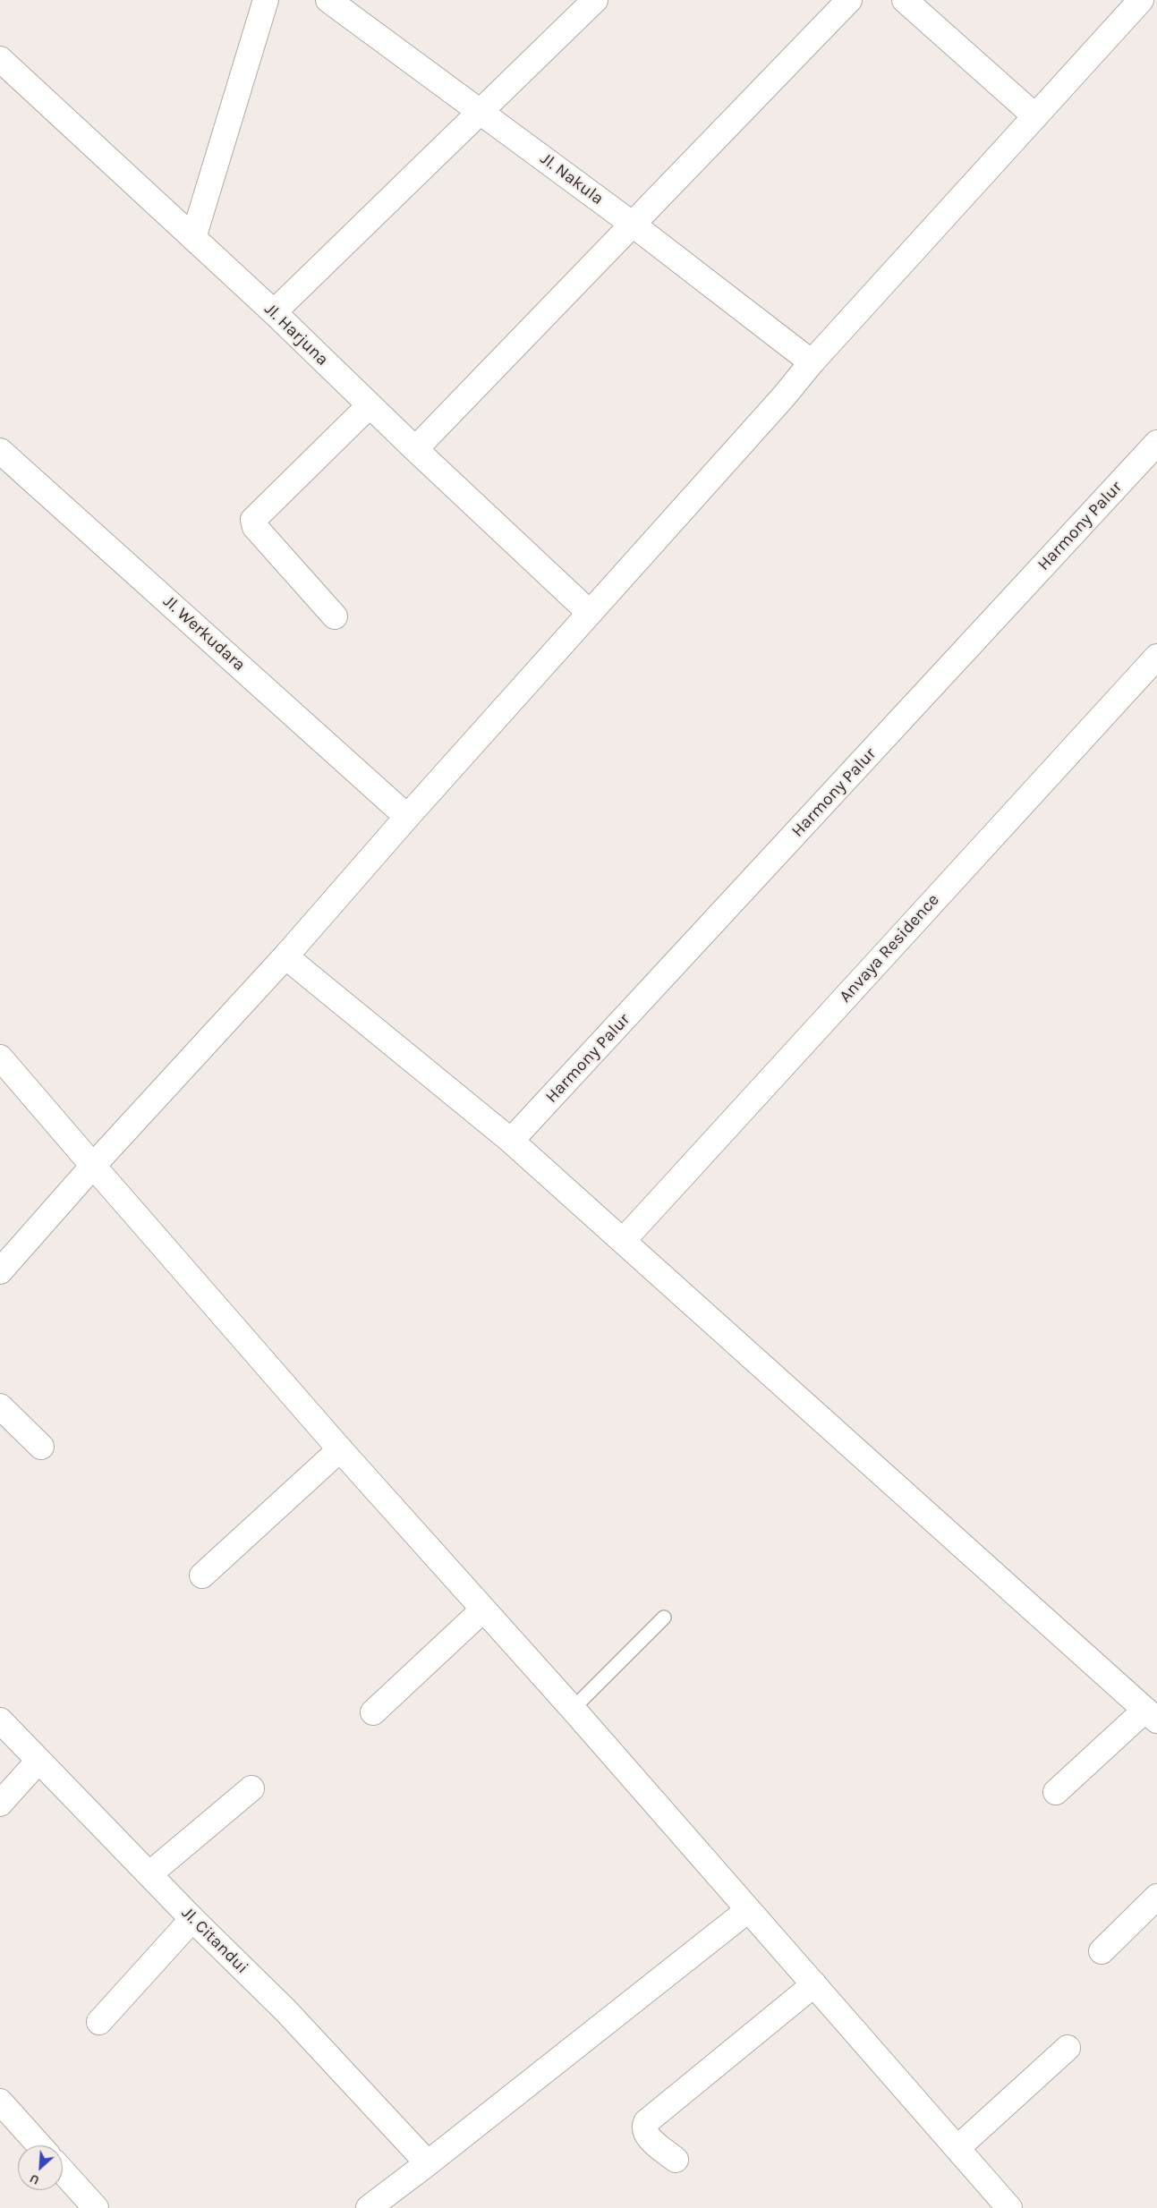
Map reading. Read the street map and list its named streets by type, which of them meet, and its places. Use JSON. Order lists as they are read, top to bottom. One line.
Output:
{"streets":{"street":["Jl. Nakula","Jl. Harjuna","Harmony Palur","Jl. Werkudara","Anvaya Residence","Jl. Citandui"]},"north":"bottom left"}
